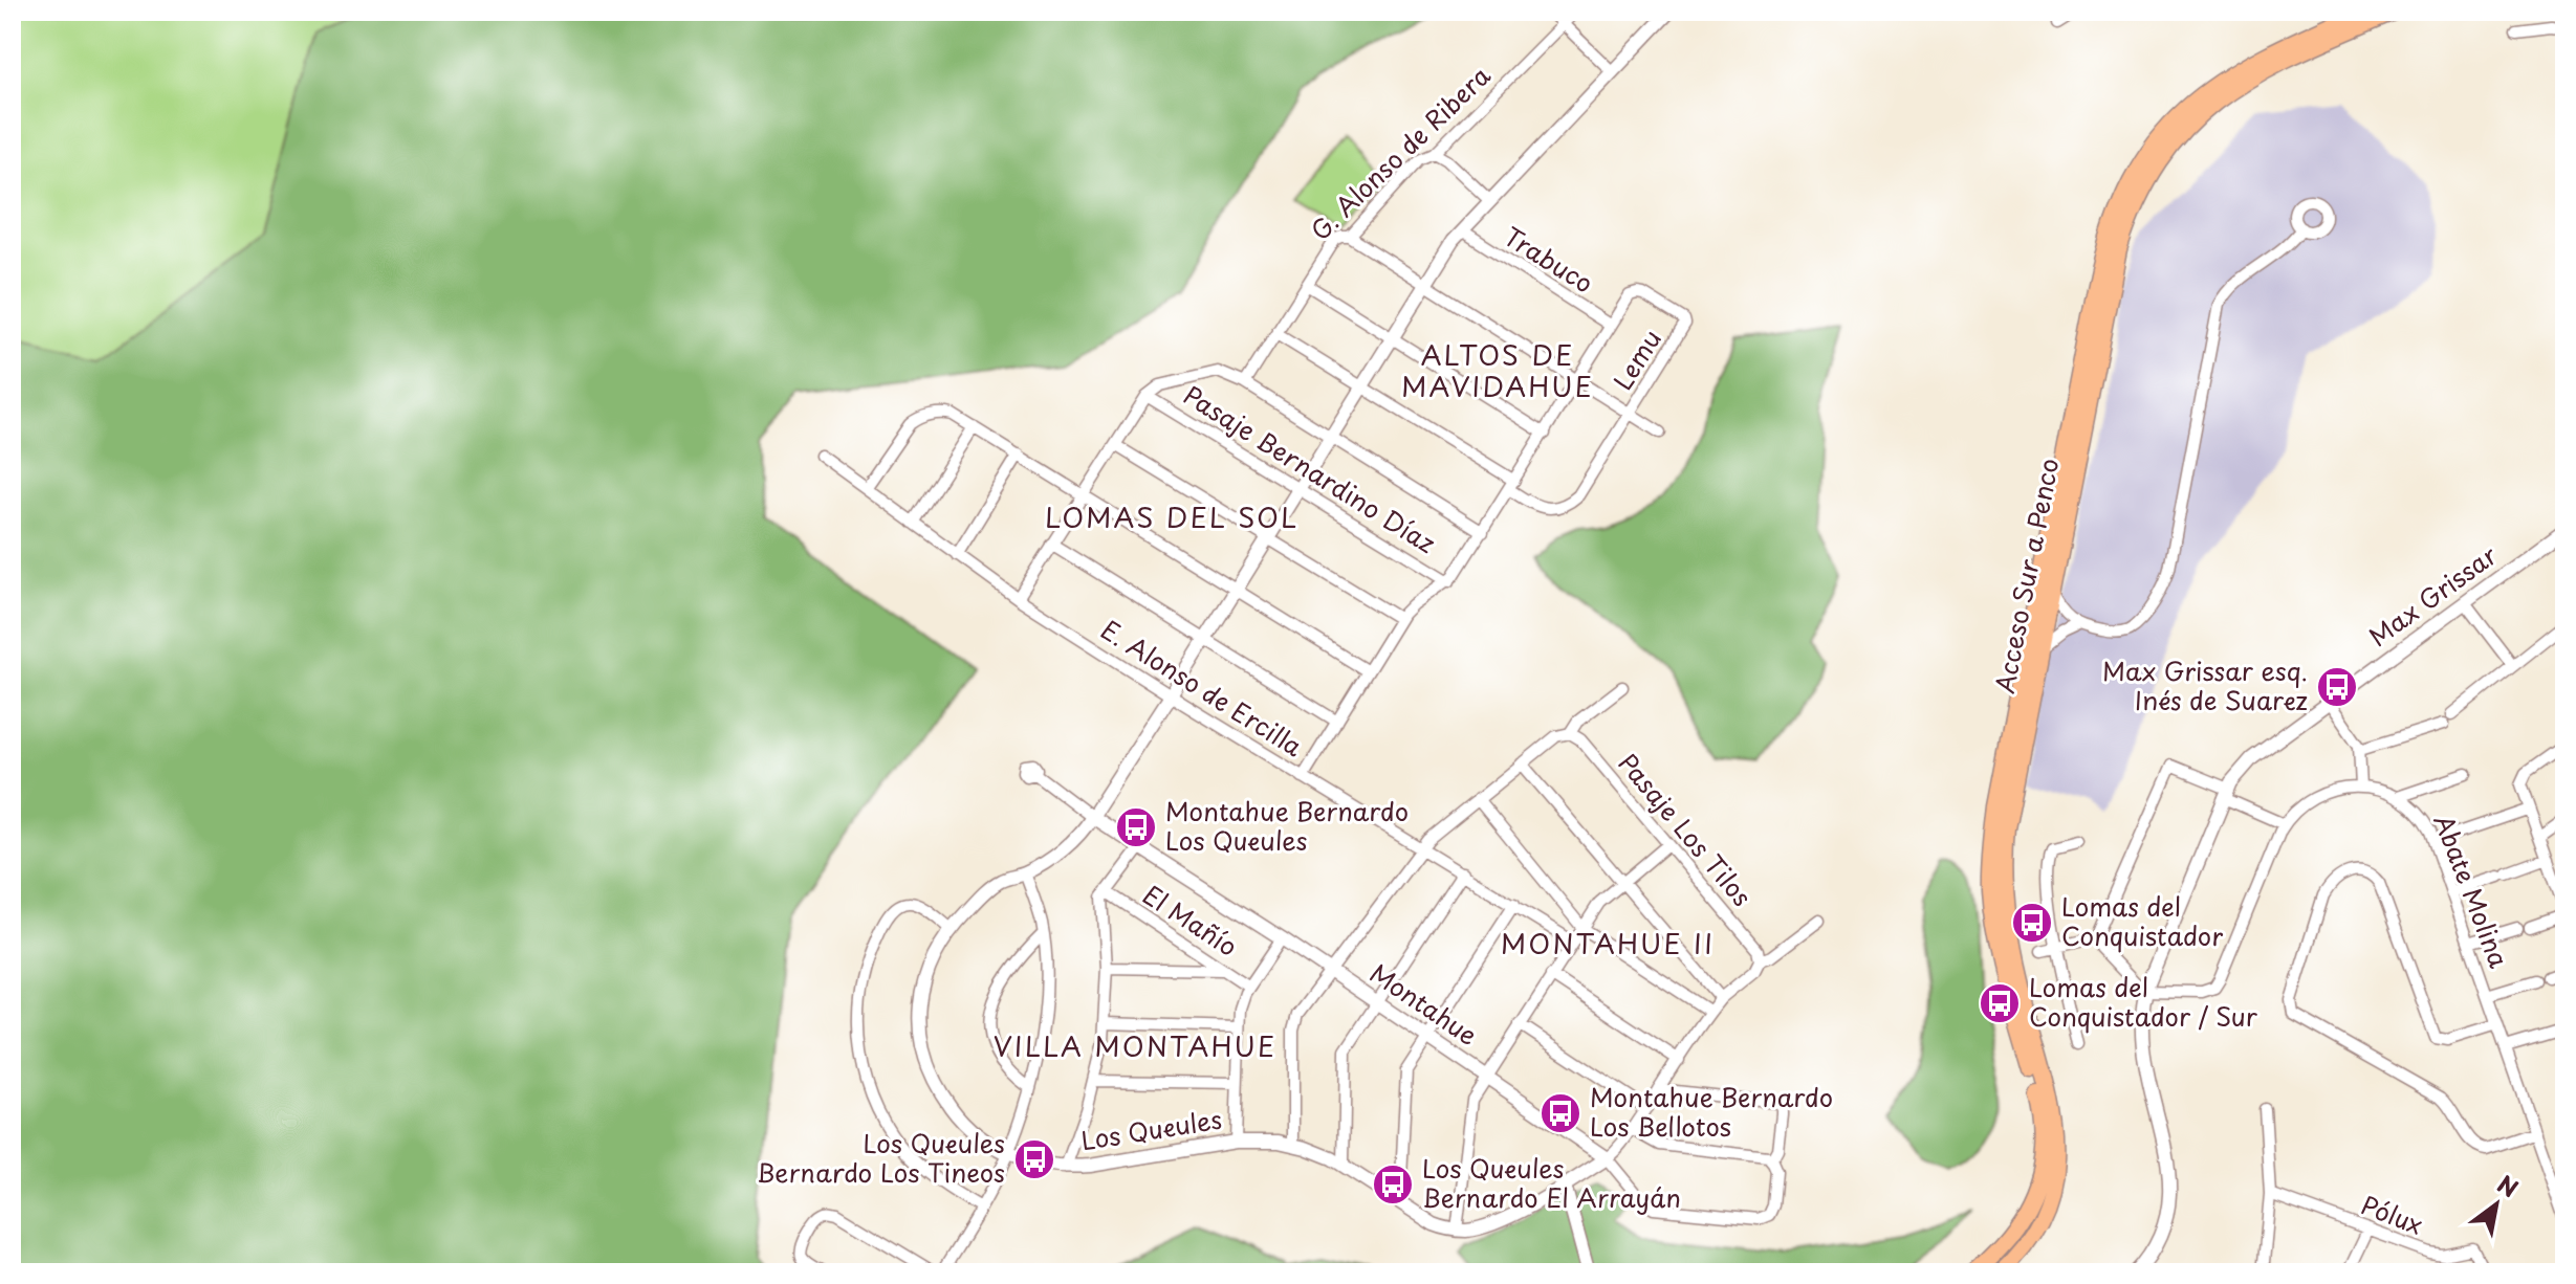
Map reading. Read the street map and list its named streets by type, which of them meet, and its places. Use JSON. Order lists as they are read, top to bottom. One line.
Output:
{"streets":{"main road":["Acceso Sur a Penco"],"street":["G. Alonso de Ribera","Trabuco","Lemu","Pasaje Bernardino Díaz","Max Grissar","E. Alonso de Ercilla","Pasaje Los Tilos","Abate Molina","El Mañío","Montahue","Los Queules","Pólux"]},"crossings":[["G. Alonso de Ribera","Lemu"],["Trabuco","Lemu"],["Trabuco","Los Queules"],["Lemu","Los Queules"],["Pasaje Bernardino Díaz","Los Queules"],["Max Grissar","Abate Molina"],["E. Alonso de Ercilla","Los Queules"],["Montahue","Los Queules"]],"districts":["ALTOS DE MAVIDAHUE","LOMAS DEL SOL","MONTAHUE II","VILLA MONTAHUE"],"places":{"bus stop":["Max Grissar esq. Inés de Suarez","Montahue Bernardo Los Queules","Lomas del Conquistador","Lomas del Conquistador / Sur","Montahue Bernardo Los Bellotos","Los Queules Bernardo Los Tineos","Los Queules Bernardo El Arrayán"]},"north":"top right"}
